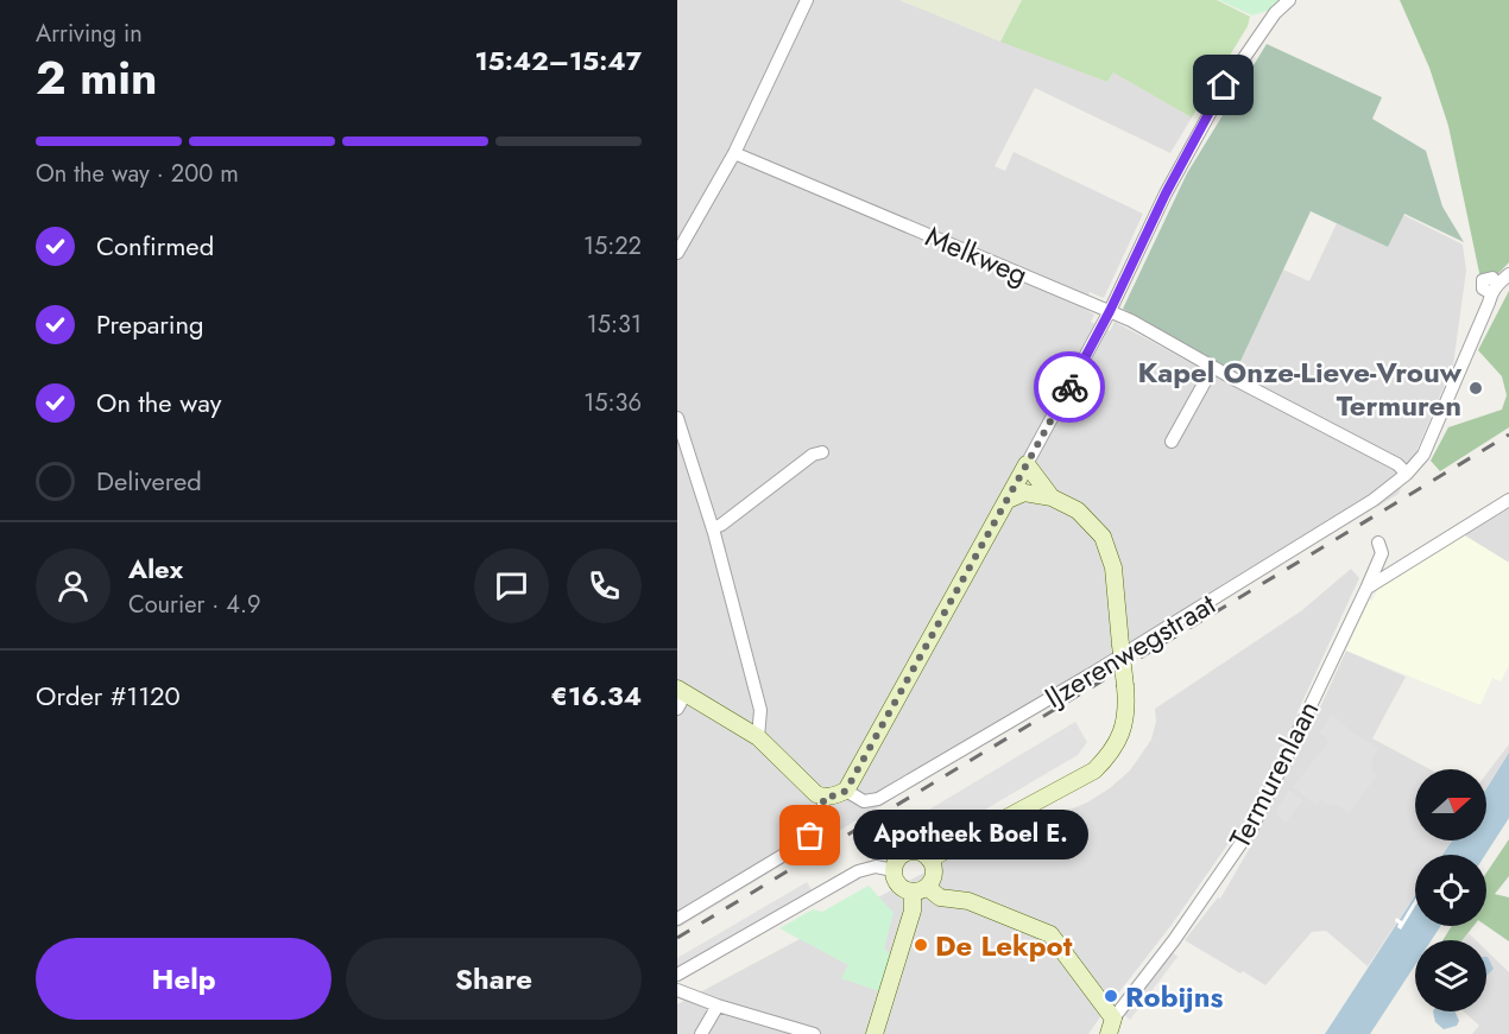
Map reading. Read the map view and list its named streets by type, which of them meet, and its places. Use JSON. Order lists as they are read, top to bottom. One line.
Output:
{"streets":{"street":["Melkweg","IJzerenwegstraat","Termurenlaan"]},"crossings":[["Melkweg","IJzerenwegstraat"]],"places":["Kapel Onze-Lieve-Vrouw Termuren","Apotheek Boel E.","De Lekpot","Robijns"],"north":"right","page":{"heading":["2 min","Arriving in","15:42–15:47"],"panel":["Alex","Courier · 4.9","Order #1120","€16.34"],"bar":"On the way · 200 m","list":[["Confirmed","15:22"],["Preparing","15:31"],["On the way","15:36"],"Delivered"],"bubble":"Apotheek Boel E.","buttons":["Help","Share"]}}
